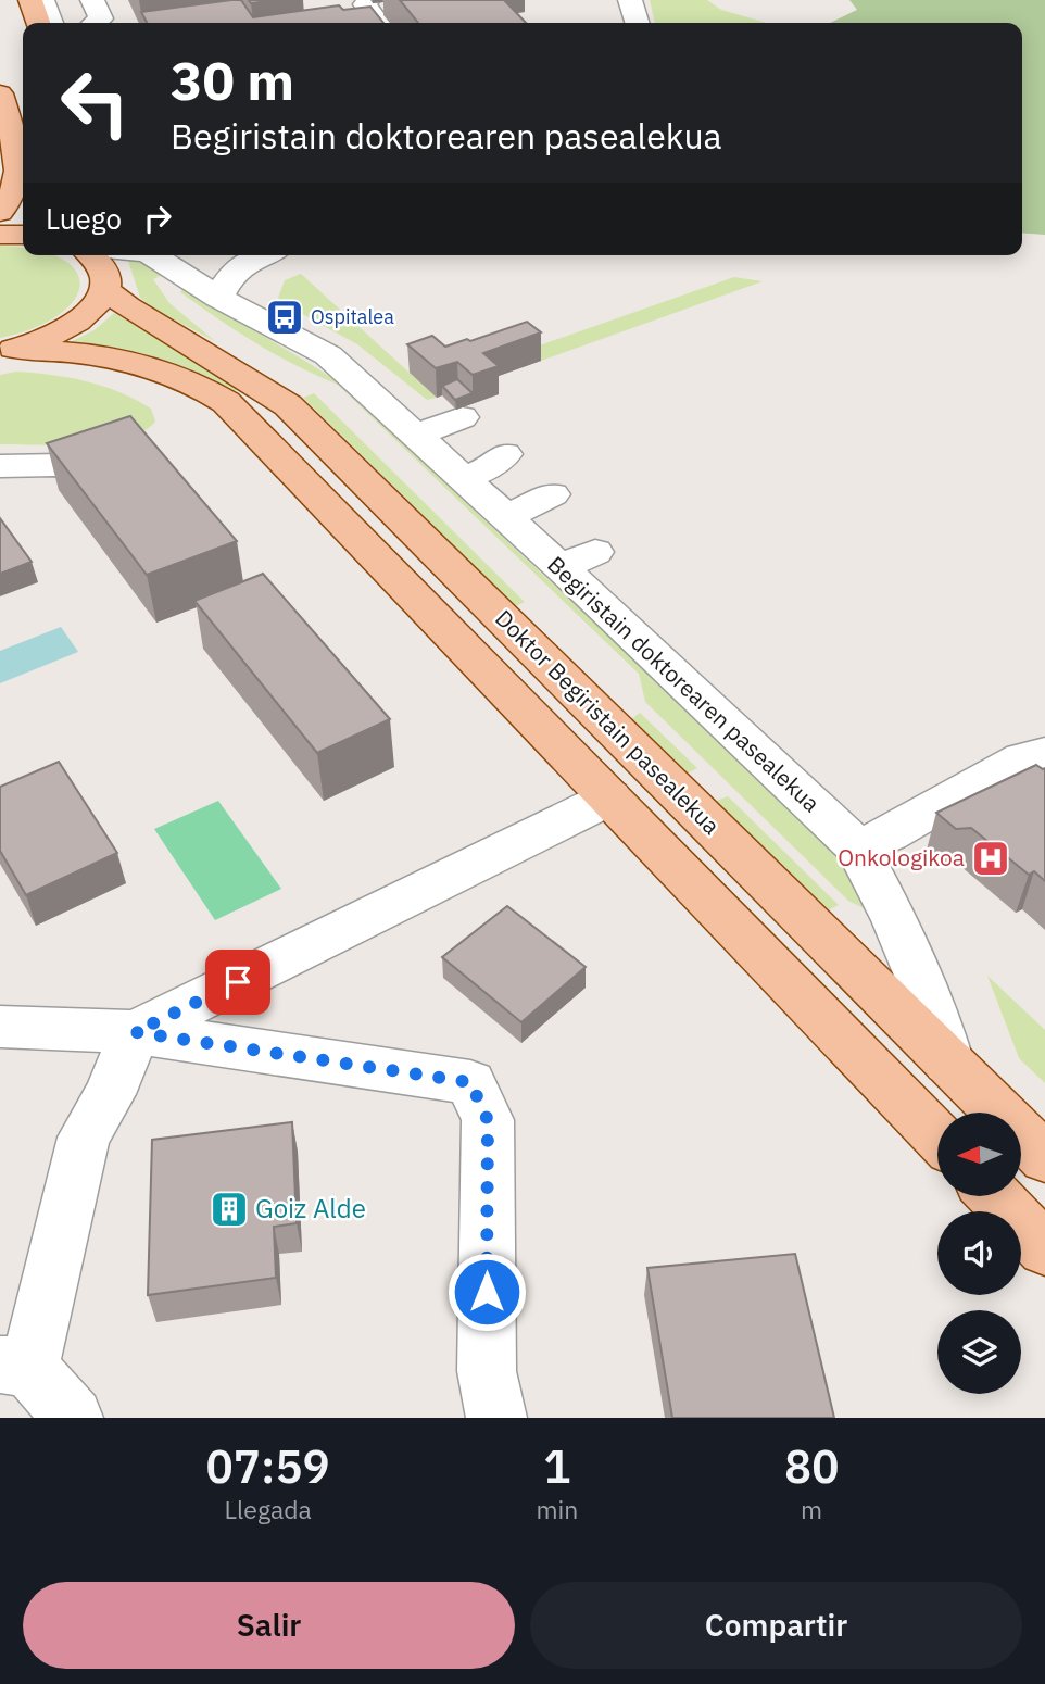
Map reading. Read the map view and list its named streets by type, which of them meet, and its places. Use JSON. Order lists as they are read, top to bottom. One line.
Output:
{"streets":{"main road":["Begiristain doktorearen pasealekua","Doktor Begiristain pasealekua"]},"crossings":[["Begiristain doktorearen pasealekua","Doktor Begiristain pasealekua"]],"places":{"bus stop":["Ospitalea"],"hospital":["Onkologikoa"],"building":["Goiz Alde"]},"north":"left","page":{"turn":["30 m","Begiristain doktorearen pasealekua"],"then":"Luego","eta":["07:59","Llegada","1","min","80","m"],"buttons":["Salir","Compartir"]}}
